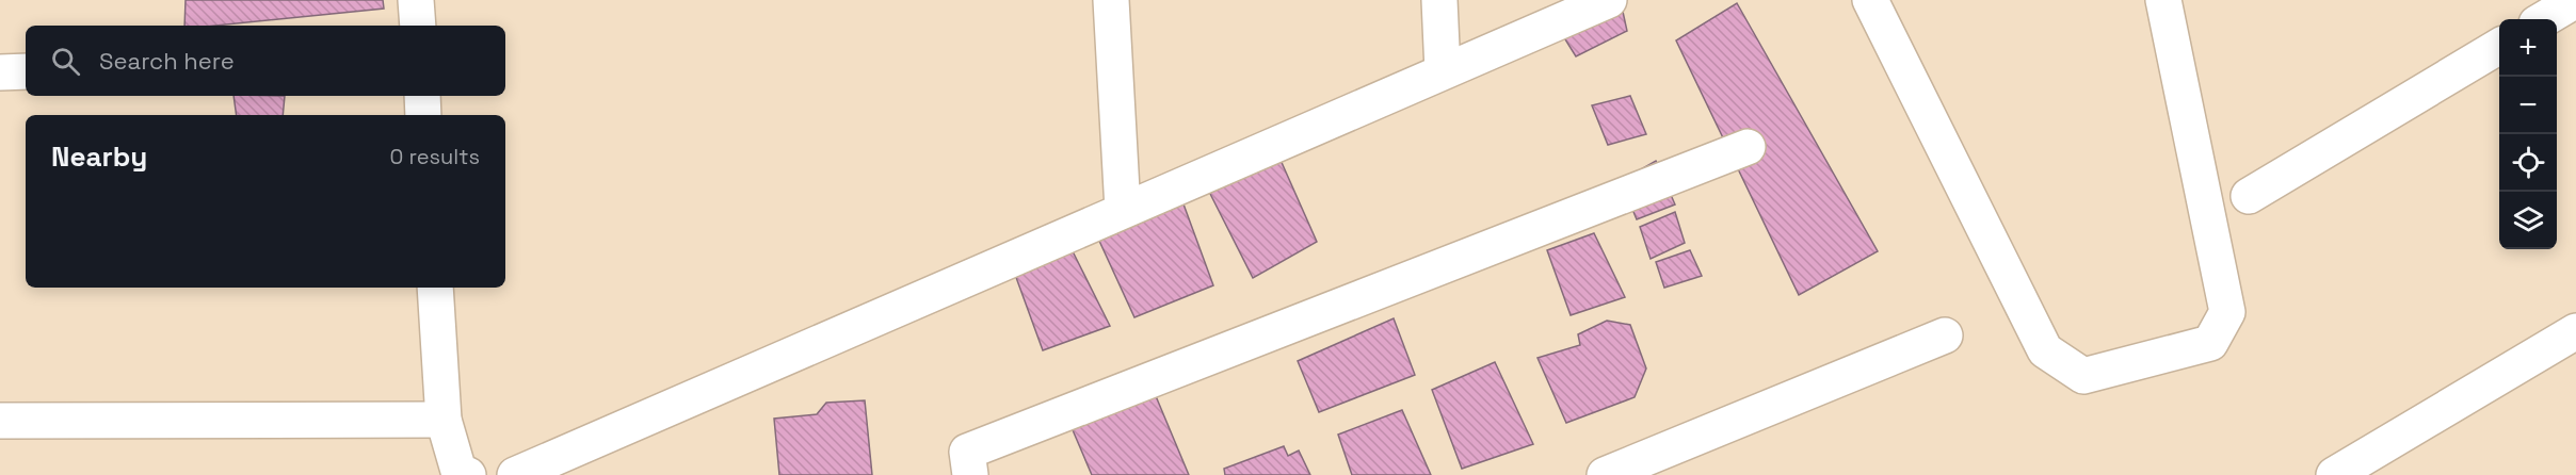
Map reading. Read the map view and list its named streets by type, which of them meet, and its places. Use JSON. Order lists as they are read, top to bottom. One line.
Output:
{"page":{"map_buttons":["+","−"],"search":"Search here","heading":["Nearby","0 results"]}}
